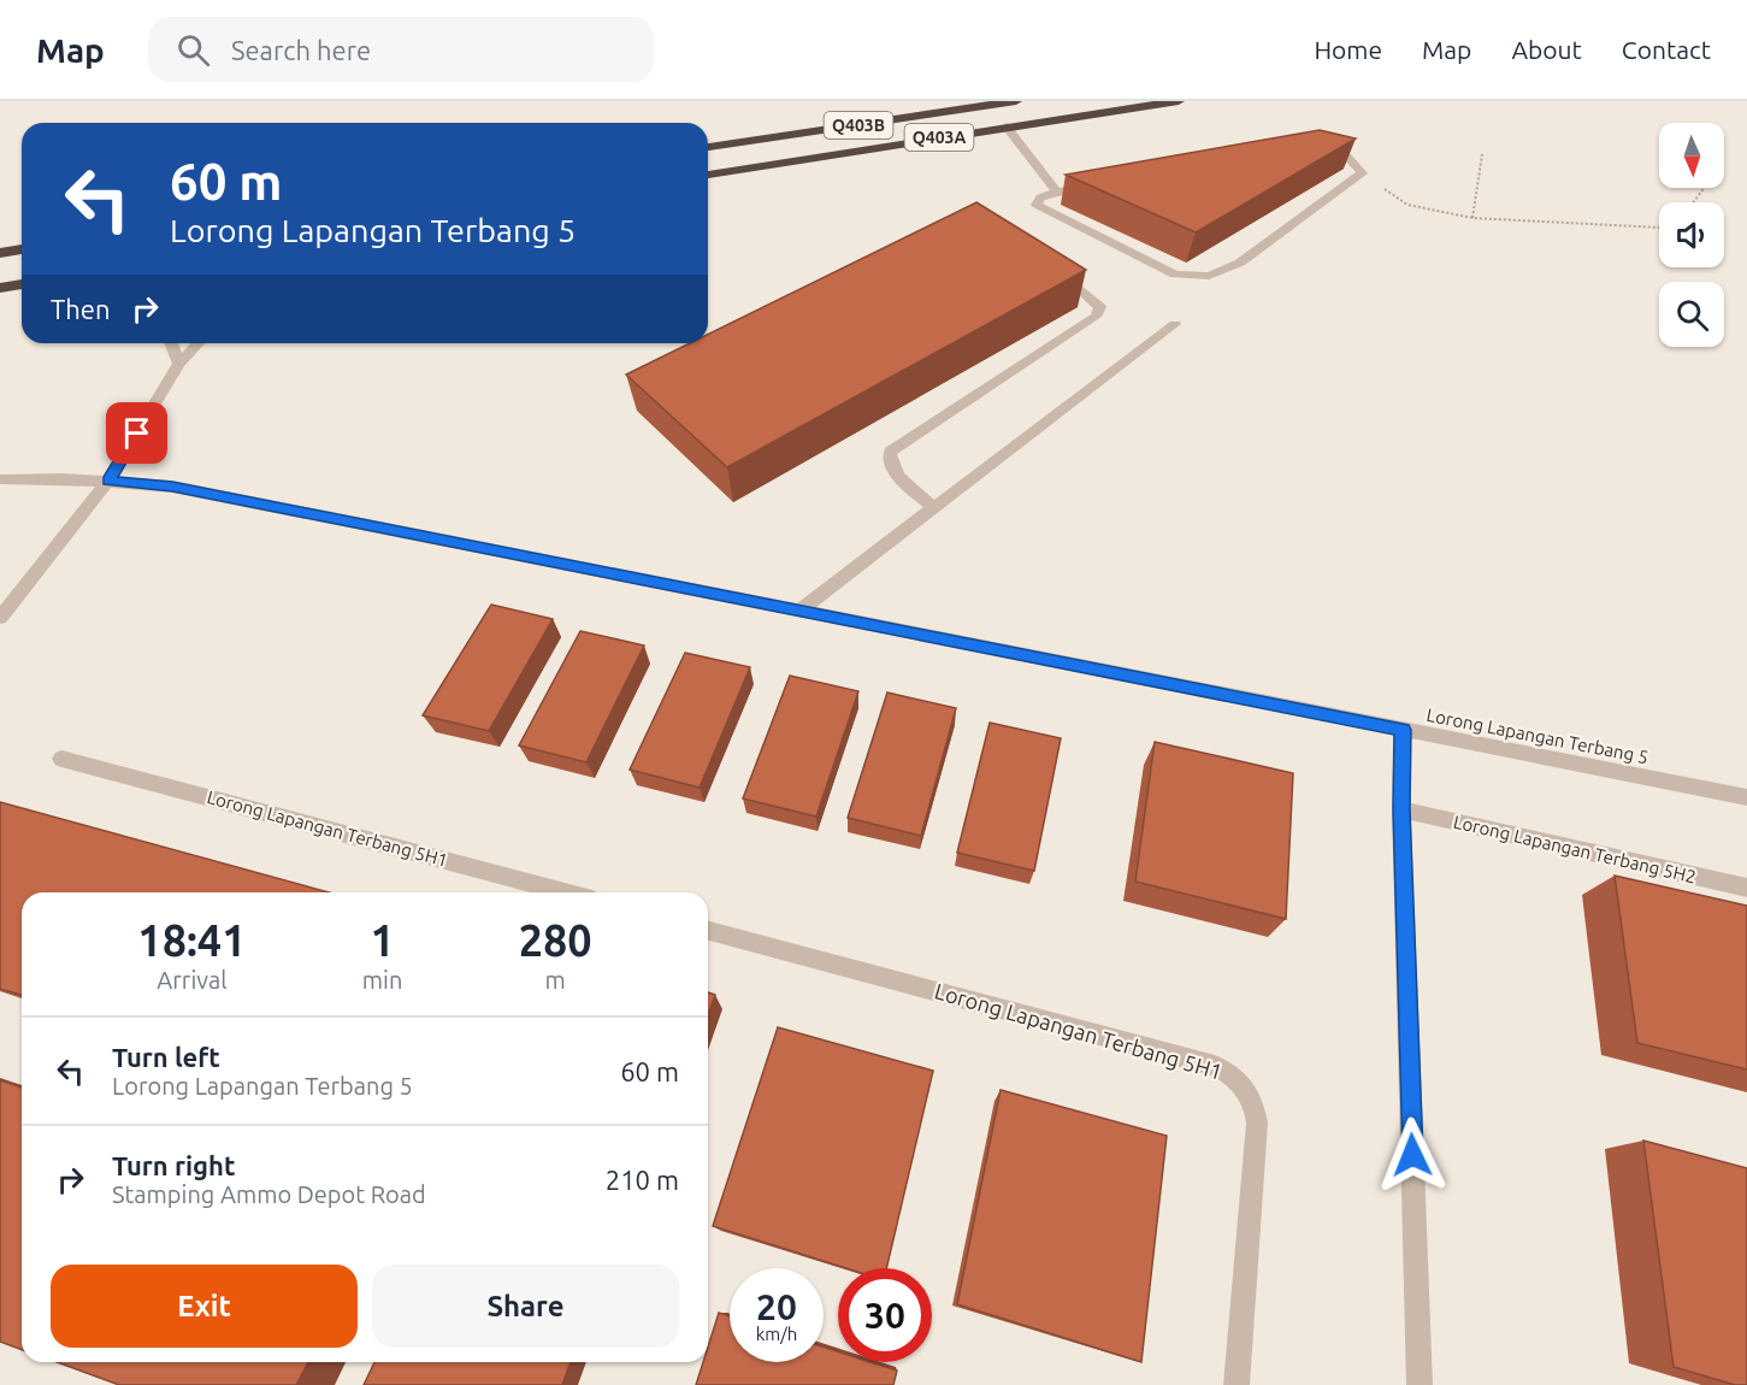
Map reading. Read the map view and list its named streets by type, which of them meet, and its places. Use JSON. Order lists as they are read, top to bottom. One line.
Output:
{"streets":{"highway":["Q403B","Q403A"],"street":["Lorong Lapangan Terbang 5","Lorong Lapangan Terbang 5H1","Lorong Lapangan Terbang 5H2"]},"north":"bottom","page":{"header":"Map","search":"Search here","nav":["Home","Map","About","Contact"],"turn":["60 m","Lorong Lapangan Terbang 5"],"then":"Then","eta":["18:41","Arrival","1","min","280","m"],"list":[{"name":"Turn left","note":"Lorong Lapangan Terbang 5","value":"60 m"},{"name":"Turn right","note":"Stamping Ammo Depot Road","value":"210 m"}],"buttons":["Exit","Share"],"speed":"20 km/h","limit":"30"}}
